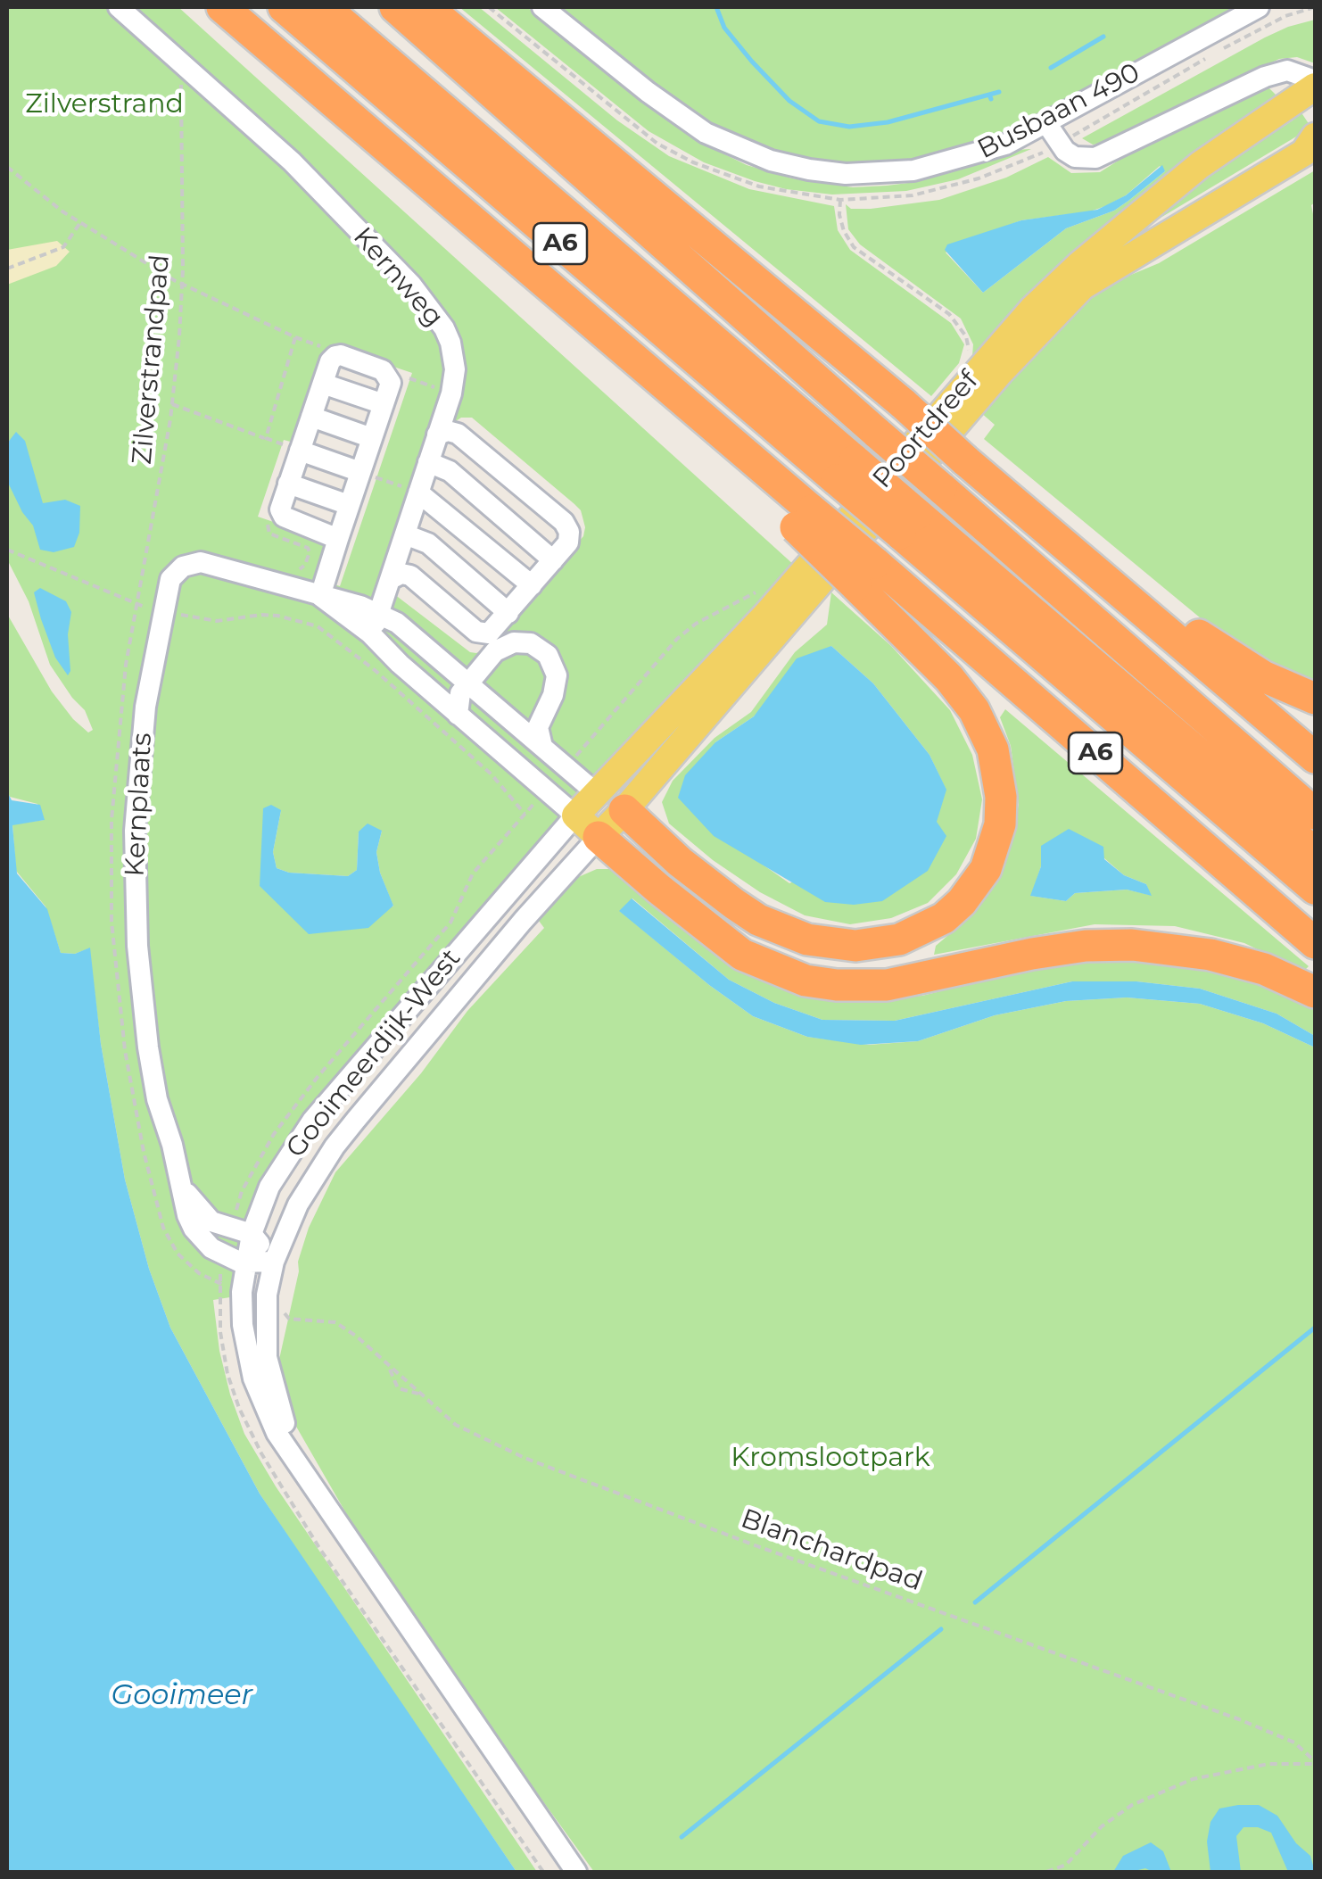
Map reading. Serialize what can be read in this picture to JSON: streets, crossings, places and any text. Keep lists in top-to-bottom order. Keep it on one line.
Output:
{"streets":{"highway":["A6"],"main road":["Poortdreef","Kernplaats"],"street":["Busbaan 490","Kernweg","Gooimeerdijk-West"],"path":["Zilverstrandpad","Blanchardpad"]},"crossings":[["A6","Poortdreef"],["A6","Kernplaats"],["Kernweg","Zilverstrandpad"],["Kernweg","Kernplaats"],["Poortdreef","Kernplaats"],["Poortdreef","Gooimeerdijk-West"],["Kernplaats","Gooimeerdijk-West"],["Gooimeerdijk-West","Blanchardpad"]],"water":["Gooimeer"],"parks":["Zilverstrand","Kromslootpark"]}
